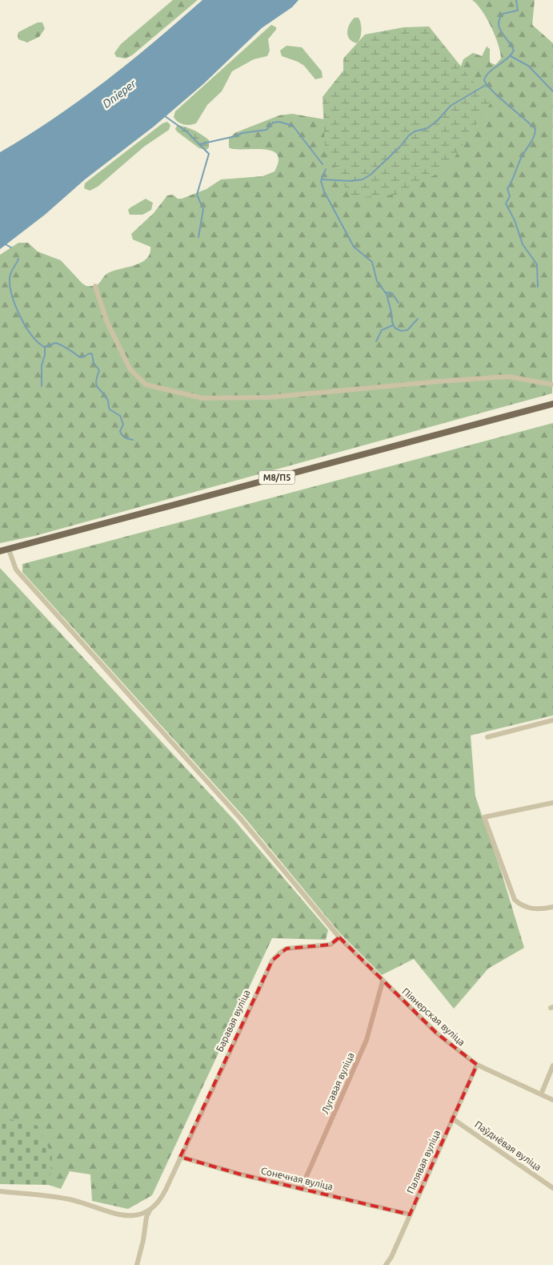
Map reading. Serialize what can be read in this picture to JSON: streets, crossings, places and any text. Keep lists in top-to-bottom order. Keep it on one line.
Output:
{"streets":{"main road":["М8/П5"],"street":["Піянерская вуліца","Баравая вуліца","Лугавая вуліца","Паўднёвая вуліца","Палявая вуліца","Сонечная вуліца"]},"crossings":[["М8/П5","Піянерская вуліца"],["Піянерская вуліца","Баравая вуліца"],["Піянерская вуліца","Лугавая вуліца"],["Піянерская вуліца","Палявая вуліца"],["Баравая вуліца","Сонечная вуліца"],["Лугавая вуліца","Сонечная вуліца"],["Паўднёвая вуліца","Палявая вуліца"],["Палявая вуліца","Сонечная вуліца"]],"water":["Dnieper"]}
